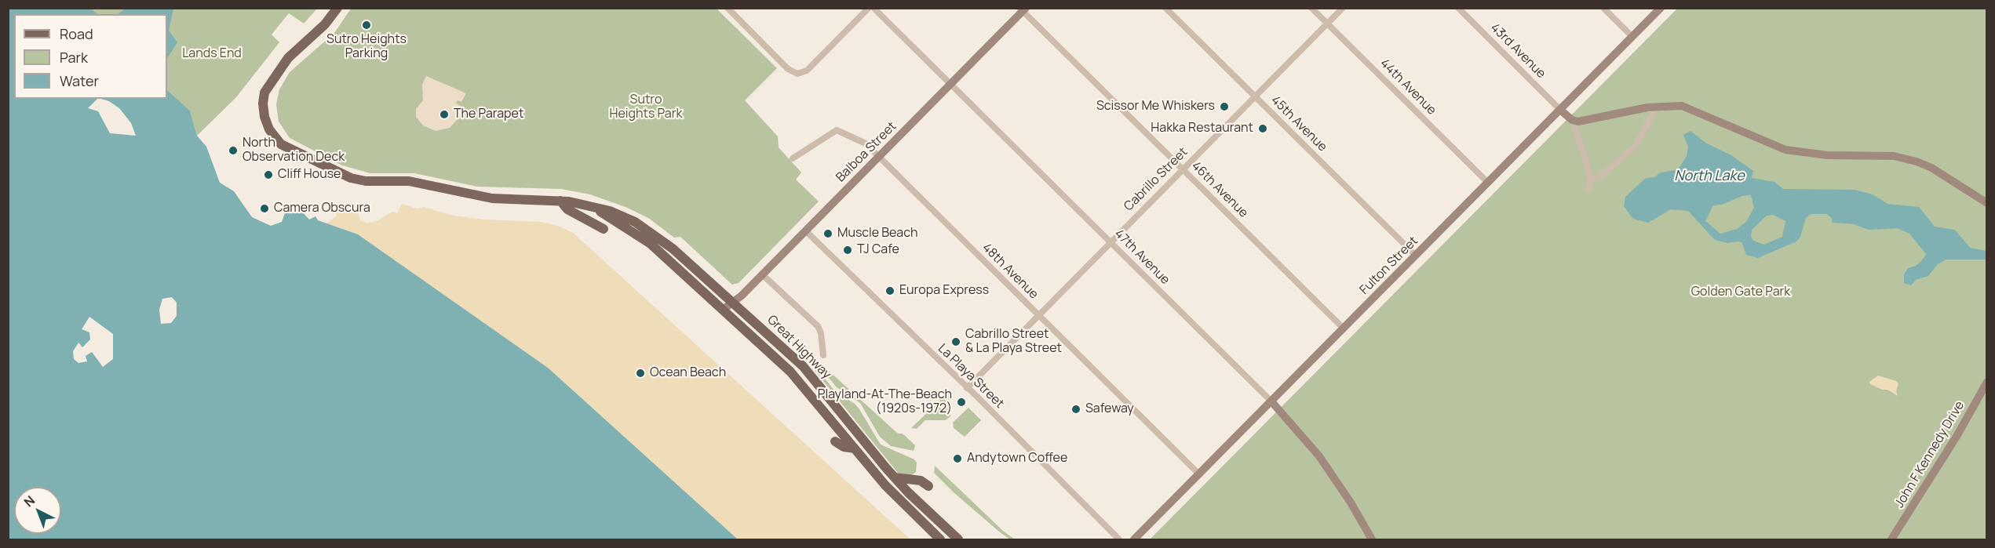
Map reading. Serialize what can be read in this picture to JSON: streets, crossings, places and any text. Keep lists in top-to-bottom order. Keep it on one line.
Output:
{"streets":{"main road":["Great Highway"],"street":["43rd Avenue","44th Avenue","45th Avenue","Balboa Street","Cabrillo Street","46th Avenue","47th Avenue","Fulton Street","48th Avenue","La Playa Street","John F Kennedy Drive"]},"crossings":[["43rd Avenue","Fulton Street"],["44th Avenue","Cabrillo Street"],["44th Avenue","Fulton Street"],["45th Avenue","Cabrillo Street"],["45th Avenue","Fulton Street"],["Balboa Street","46th Avenue"],["Balboa Street","47th Avenue"],["Balboa Street","48th Avenue"],["Balboa Street","Great Highway"],["Balboa Street","La Playa Street"],["Cabrillo Street","46th Avenue"],["Cabrillo Street","47th Avenue"],["Cabrillo Street","48th Avenue"],["Cabrillo Street","La Playa Street"],["46th Avenue","Fulton Street"],["47th Avenue","Fulton Street"],["Fulton Street","48th Avenue"]],"water":["North Lake"],"parks":["Lands End","Sutro Heights Park","Golden Gate Park"],"places":["Sutro Heights Parking","Scissor Me Whiskers","The Parapet","Hakka Restaurant","North Observation Deck","Cliff House","Camera Obscura","Muscle Beach","TJ Cafe","Europa Express","Cabrillo Street & La Playa Street","Ocean Beach","Playland-At-The-Beach (1920s-1972)","Safeway","Andytown Coffee"],"legend":["Road","Park","Water"],"north":"top left"}
